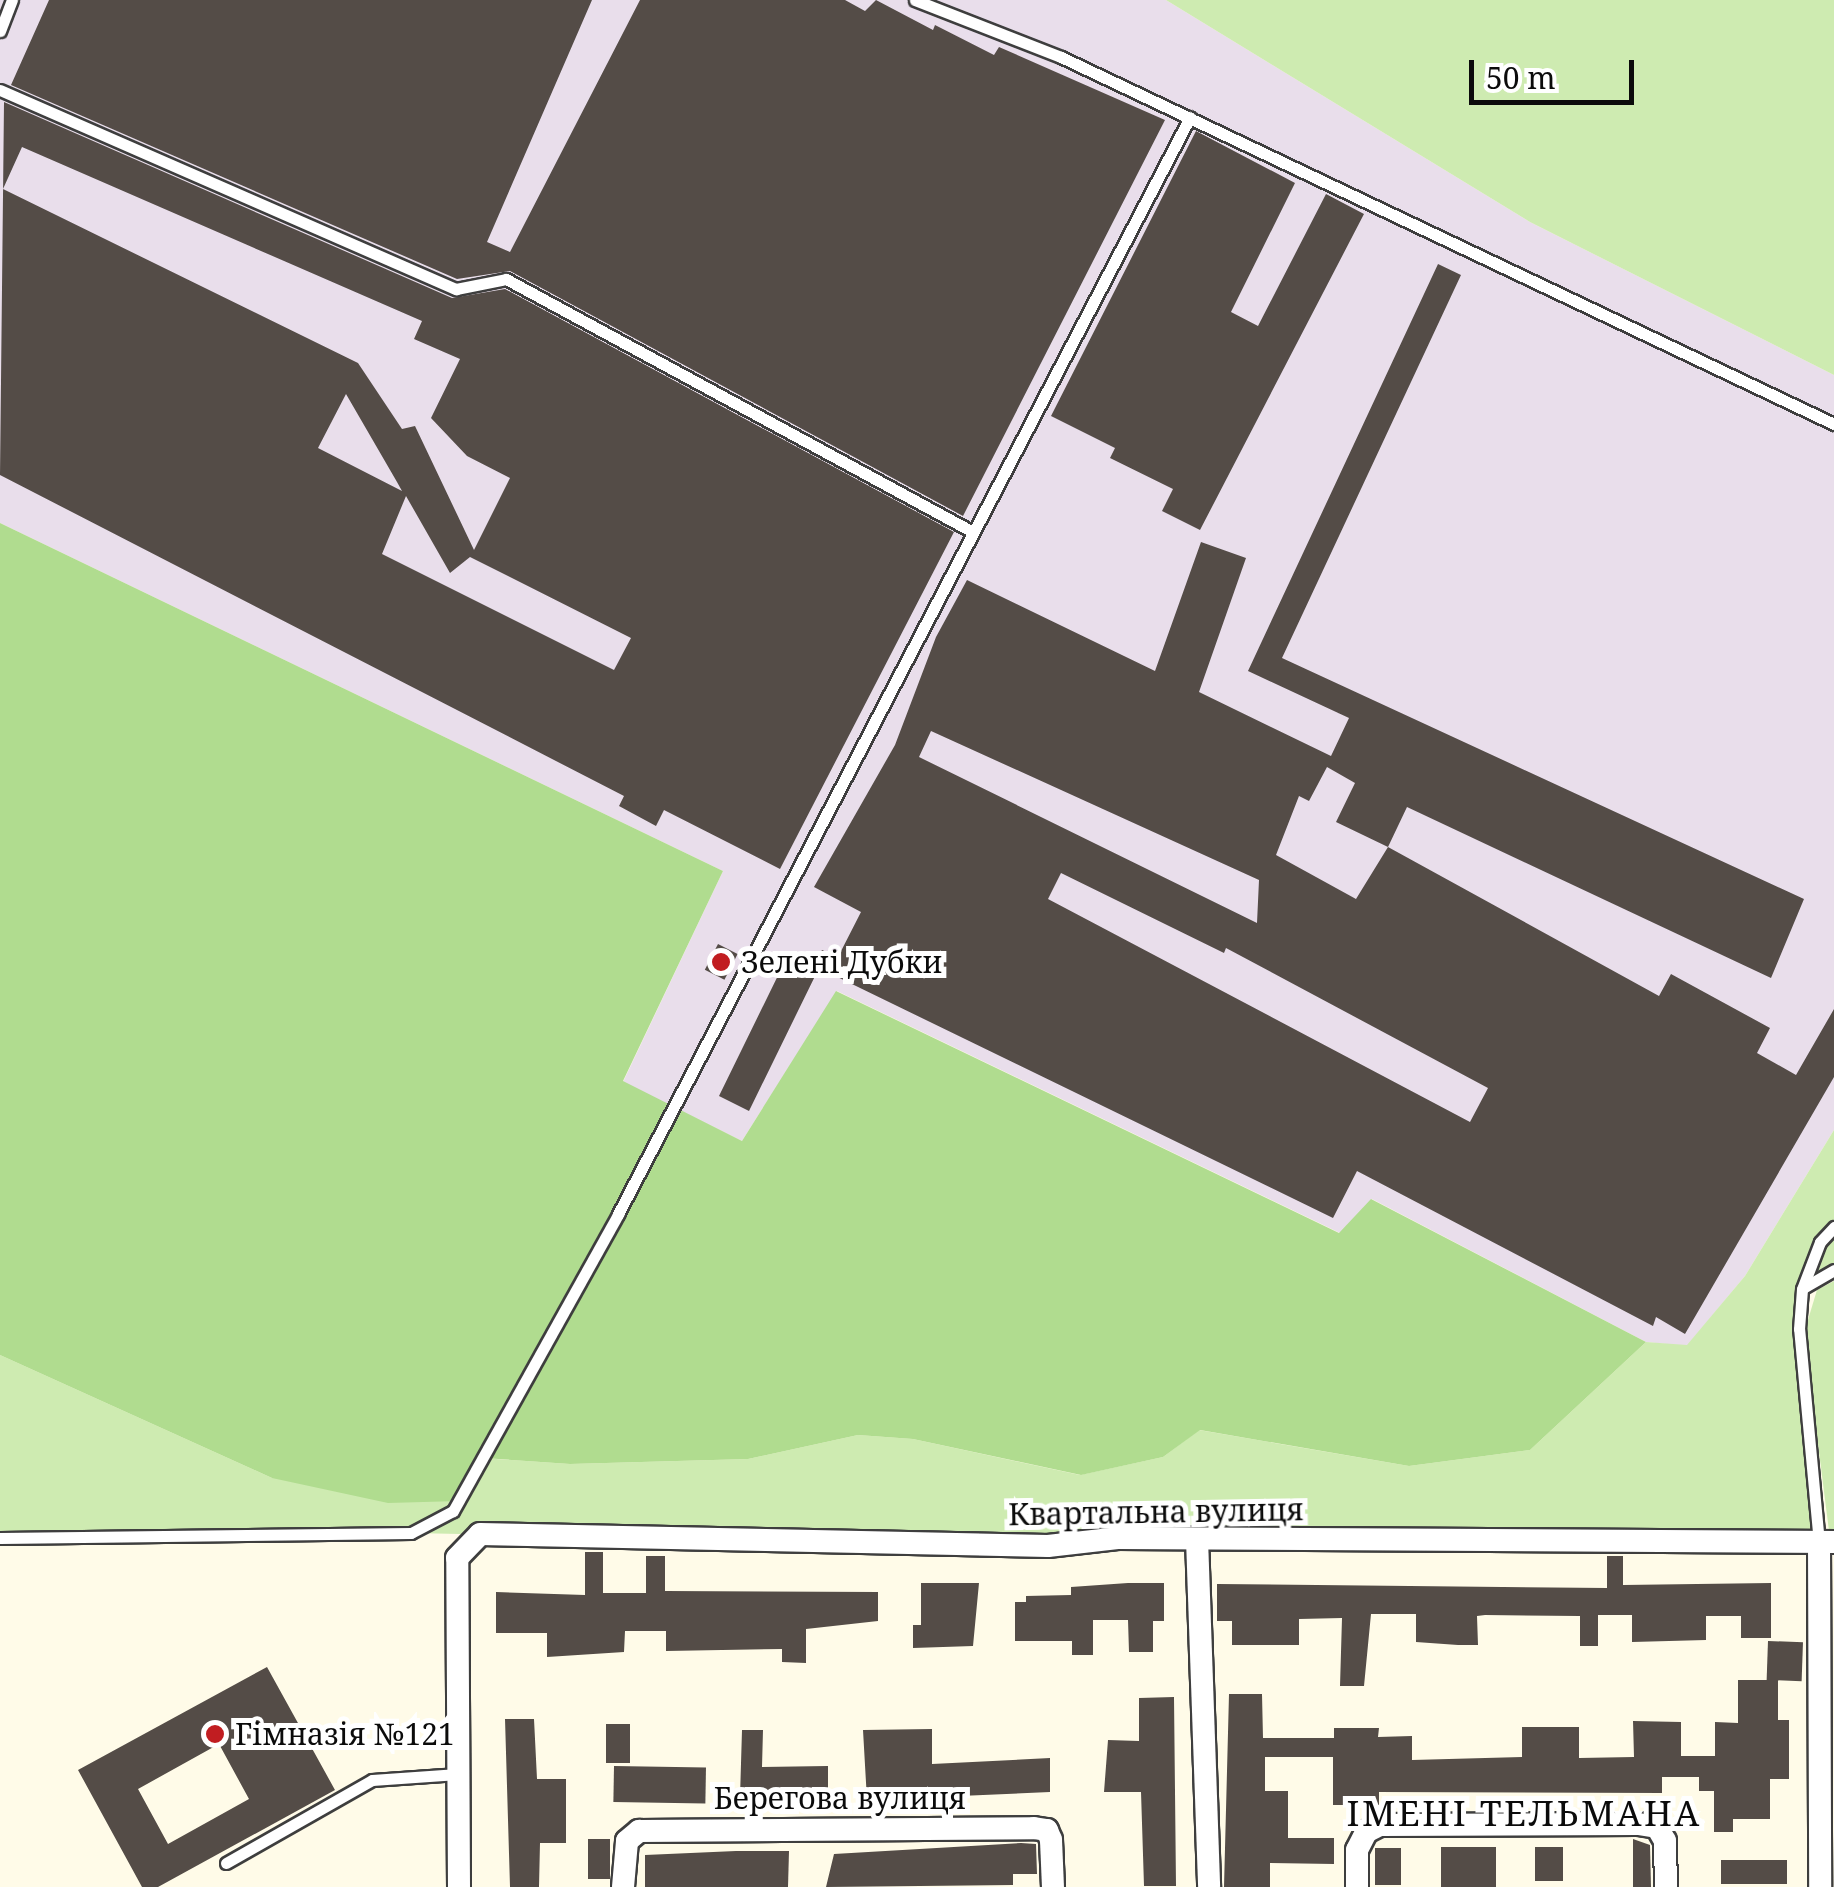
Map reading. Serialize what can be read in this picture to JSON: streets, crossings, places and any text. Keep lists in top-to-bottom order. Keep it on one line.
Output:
{"streets":{"street":["Квартальна вулиця","Берегова вулиця"]},"districts":["ІМЕНІ ТЕЛЬМАНА"],"places":["Зелені Дубки","Гімназія №121"],"scale_bar":"50 m"}
